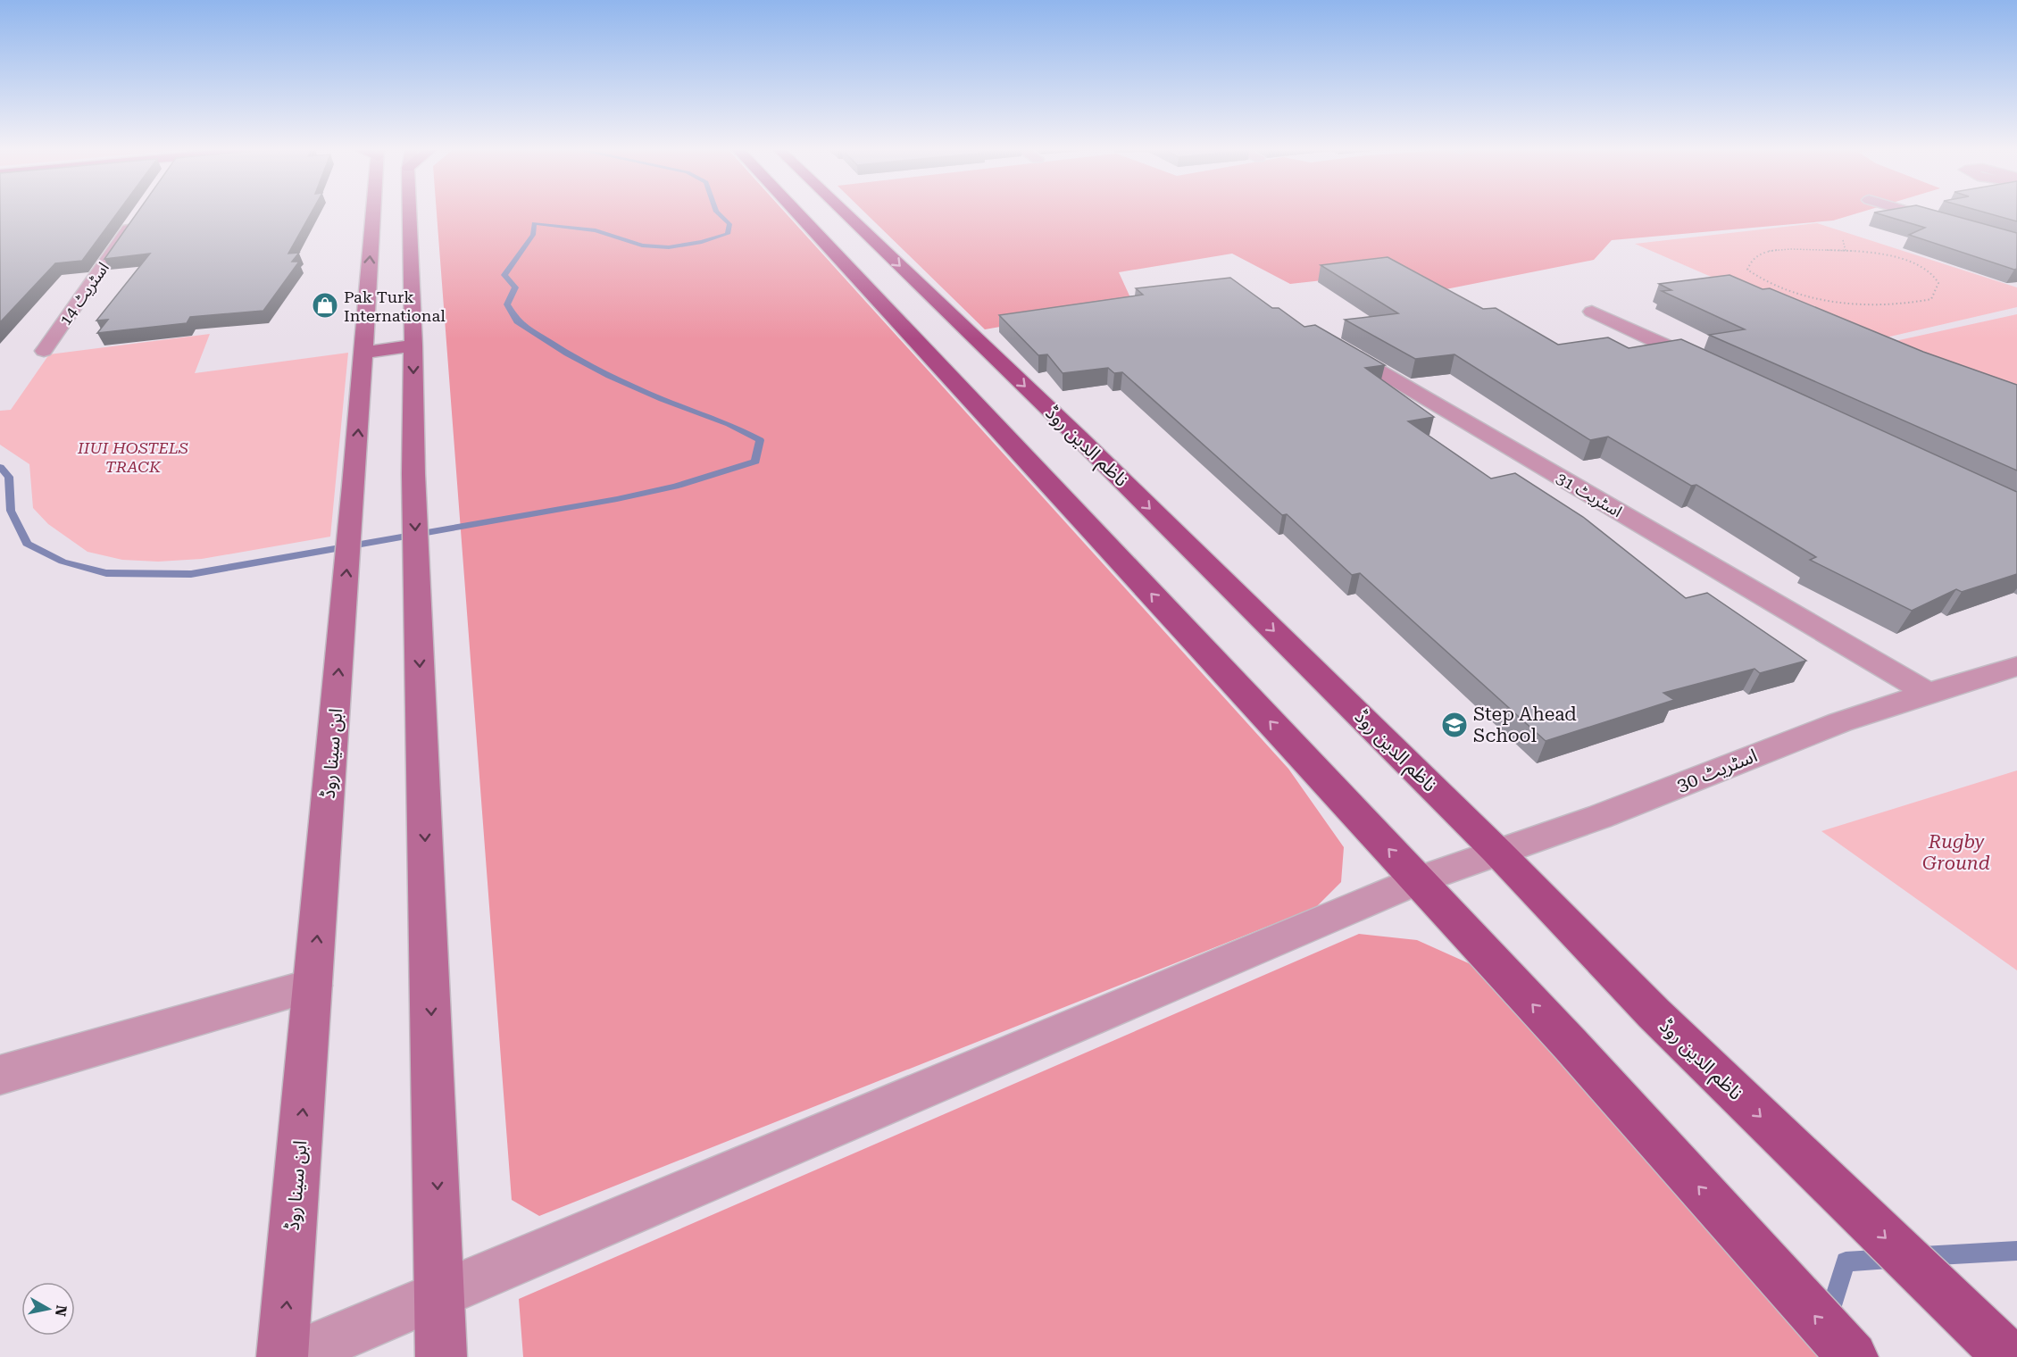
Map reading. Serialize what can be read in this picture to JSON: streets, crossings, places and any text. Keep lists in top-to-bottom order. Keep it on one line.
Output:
{"streets":{"main road":["ناظم الدین روڈ","ابن سینا روڈ"],"street":["اسٹریٹ 14","اسٹریٹ 31","اسٹریٹ 30"]},"crossings":[["ناظم الدین روڈ","اسٹریٹ 30"],["اسٹریٹ 31","اسٹریٹ 30"]],"parks":["IIUI HOSTELS TRACK","Rugby Ground"],"places":{"shop":["Pak Turk International"],"school or university":["Step Ahead School"]},"north":"right"}
